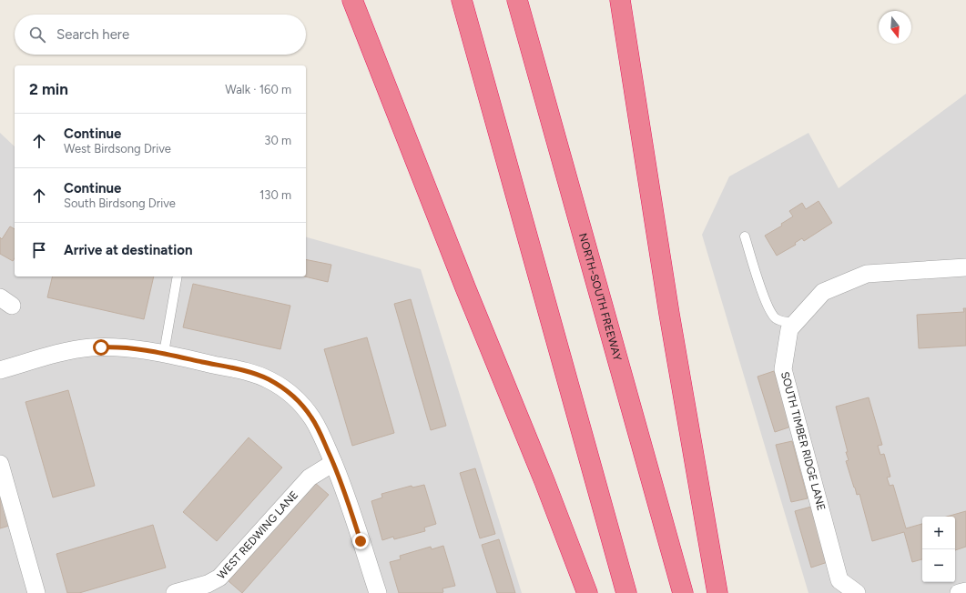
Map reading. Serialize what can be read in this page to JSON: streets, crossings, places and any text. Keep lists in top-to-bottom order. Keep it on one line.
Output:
{"streets":{"highway":["NORTH-SOUTH FREEWAY"],"street":["SOUTH TIMBER RIDGE LANE","WEST REDWING LANE"]},"north":"bottom","page":{"search":"Search here","heading":["2 min","Walk · 160 m"],"list":[["Continue","West Birdsong Drive","30 m"],["Continue","South Birdsong Drive","130 m"],"Arrive at destination"],"map_buttons":["+","−"]}}
